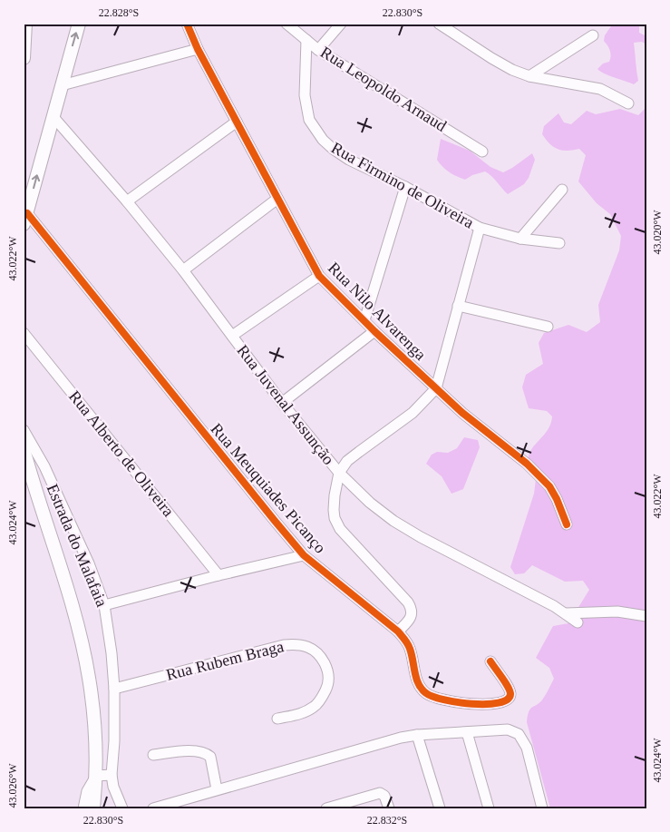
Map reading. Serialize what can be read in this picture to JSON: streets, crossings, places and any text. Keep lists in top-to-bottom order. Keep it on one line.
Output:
{"streets":{"street":["Rua Leopoldo Arnaud","Rua Firmino de Oliveira","Rua Nilo Alvarenga","Rua Juvenal Assunção","Rua Alberto de Oliveira","Rua Meuquiades Picanço","Estrada do Malafaia","Rua Rubem Braga"]},"crossings":[["Rua Leopoldo Arnaud","Rua Firmino de Oliveira"],["Estrada do Malafaia","Rua Rubem Braga"]],"coordinates":["22.828°S","22.830°S","43.020°W","43.022°W","43.024°W","43.026°W","22.832°S"]}
